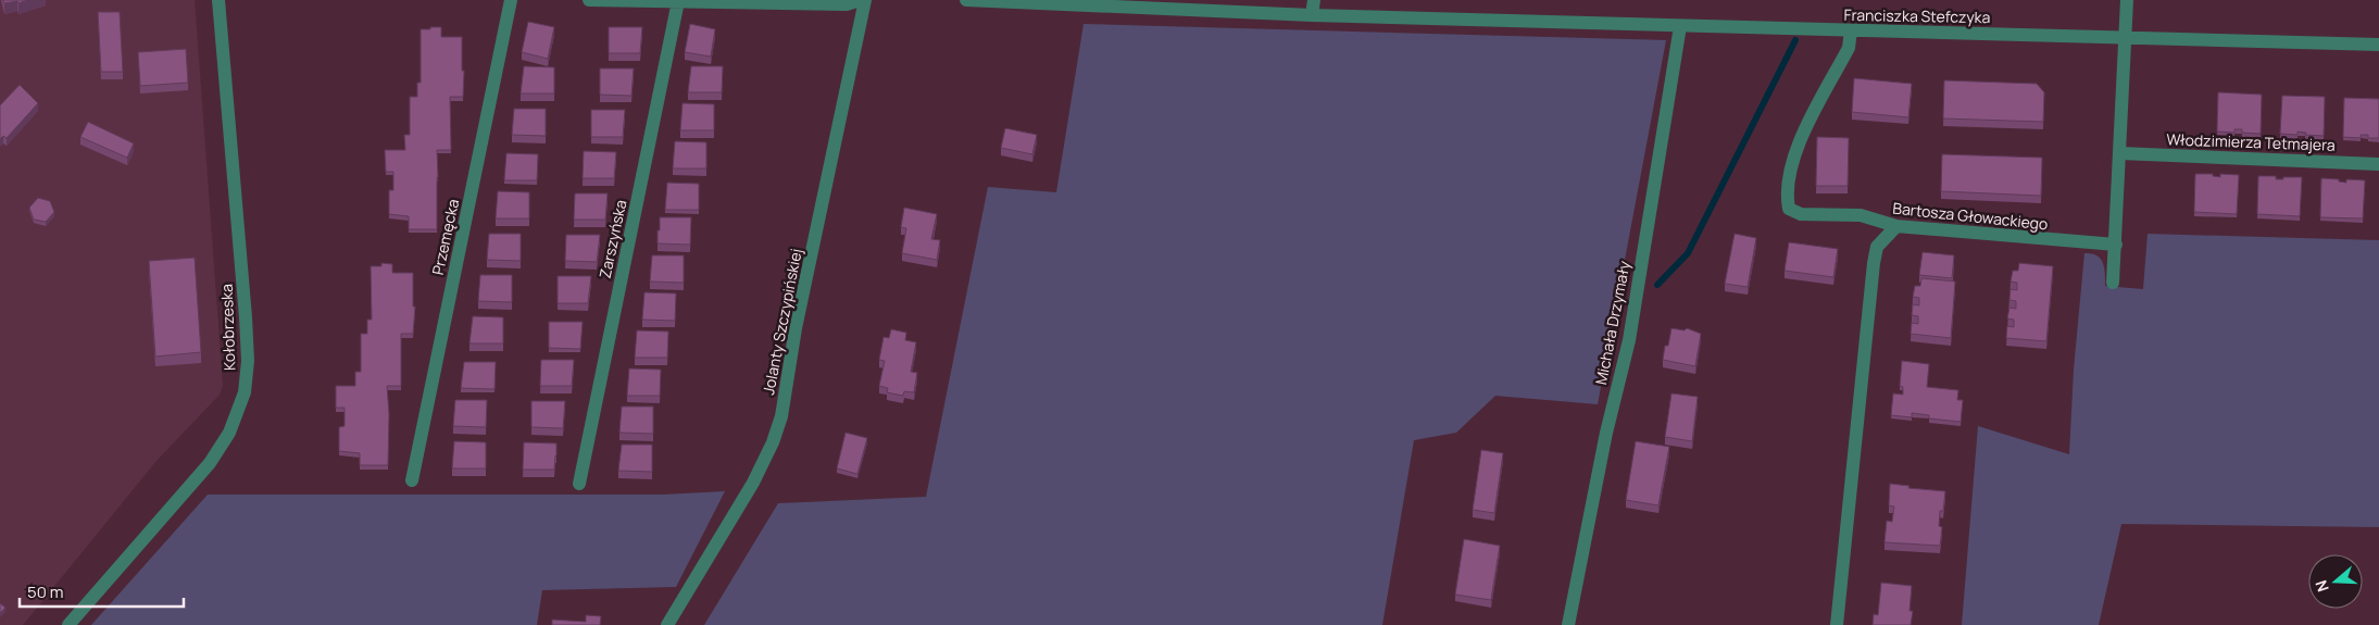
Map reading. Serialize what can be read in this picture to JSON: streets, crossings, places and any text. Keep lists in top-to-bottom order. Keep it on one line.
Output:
{"streets":{"street":["Franciszka Stefczyka","Włodzimierza Tetmajera","Bartosza Głowackiego","Przemęcka","Zarszyńska","Jolanty Szczypińskiej","Michała Drzymały","Kołobrzeska"]},"crossings":[["Franciszka Stefczyka","Bartosza Głowackiego"],["Franciszka Stefczyka","Michała Drzymały"]],"scale_bar":"50 m","north":"left"}
